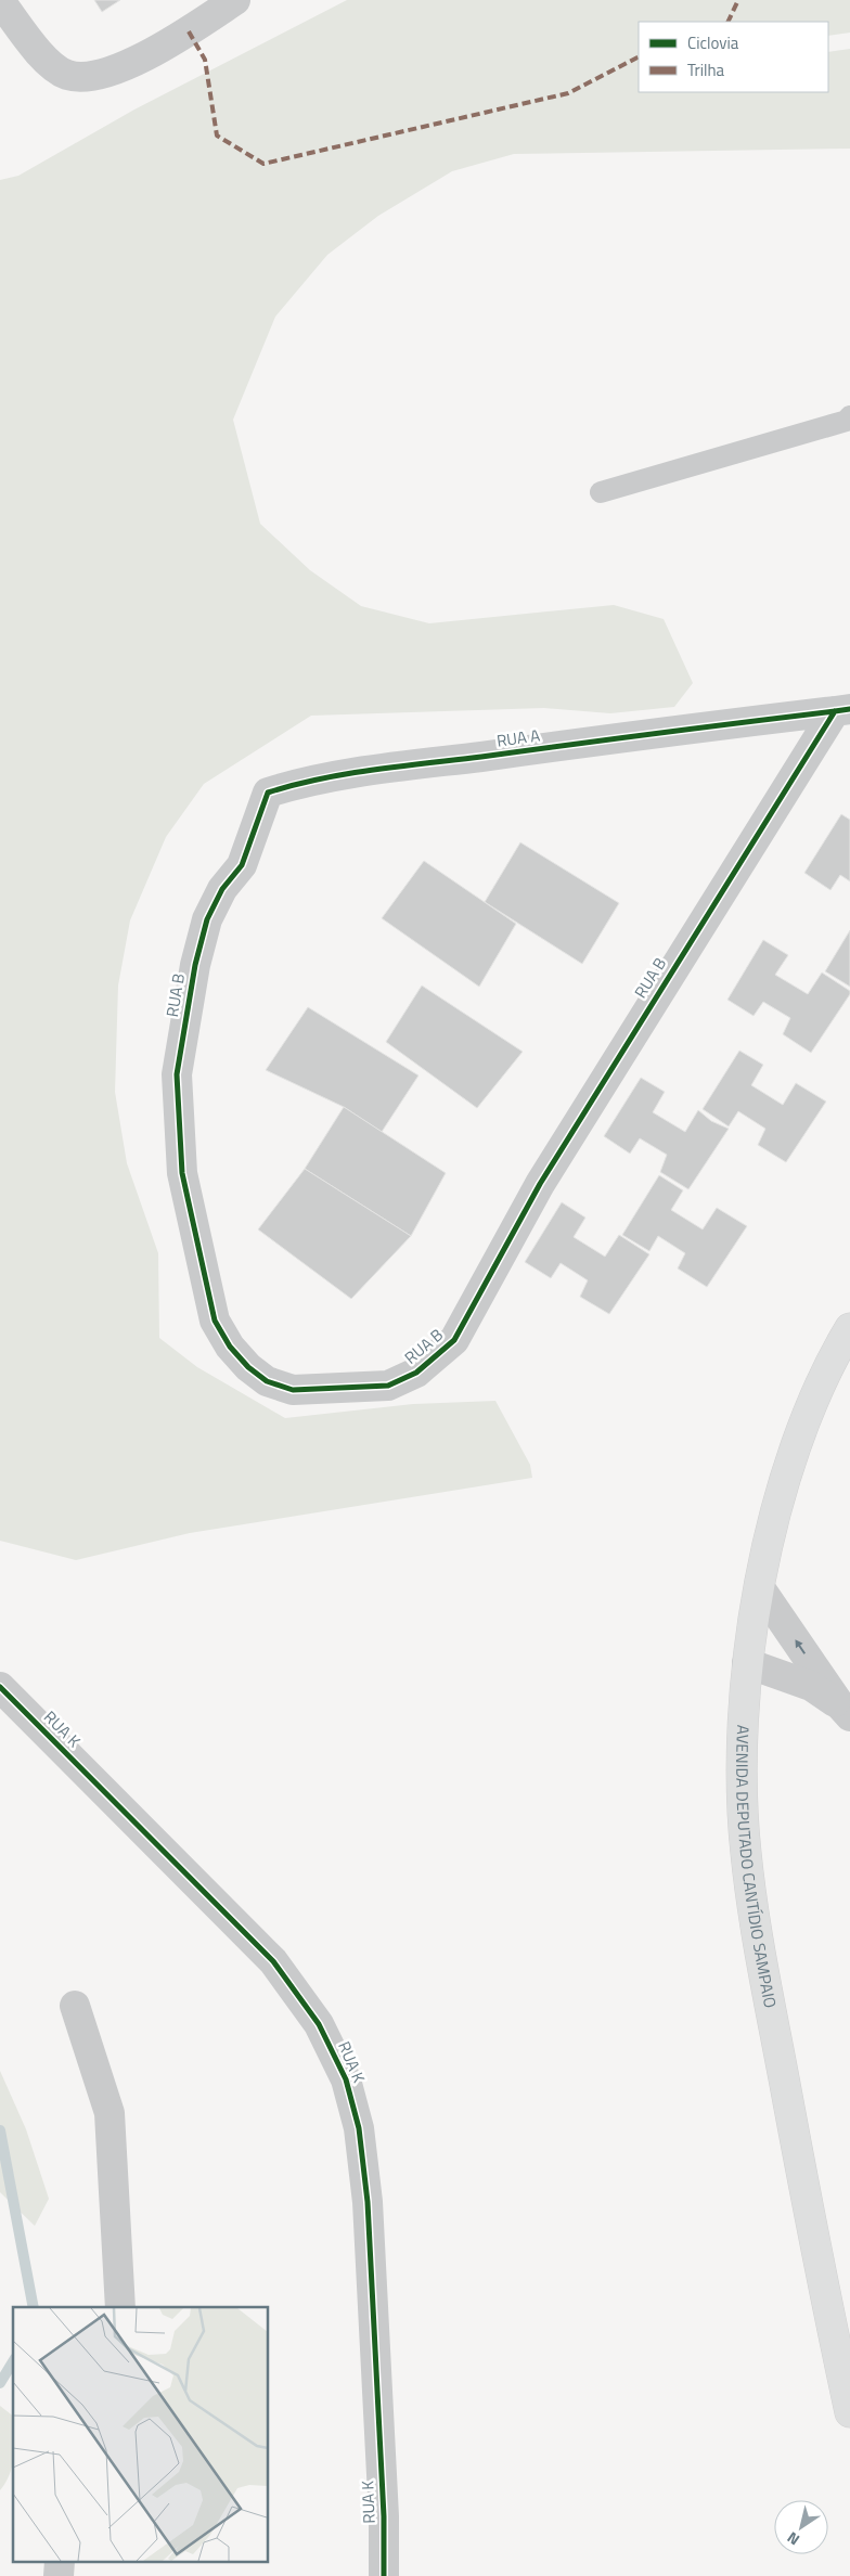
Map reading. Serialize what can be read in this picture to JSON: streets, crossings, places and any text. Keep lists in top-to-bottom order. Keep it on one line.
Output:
{"streets":{"main road":["AVENIDA DEPUTADO CANTÍDIO SAMPAIO"],"street":["RUA A","RUA B","RUA K"]},"crossings":[["RUA A","RUA B"]],"legend":["Ciclovia","Trilha"],"north":"bottom left"}
